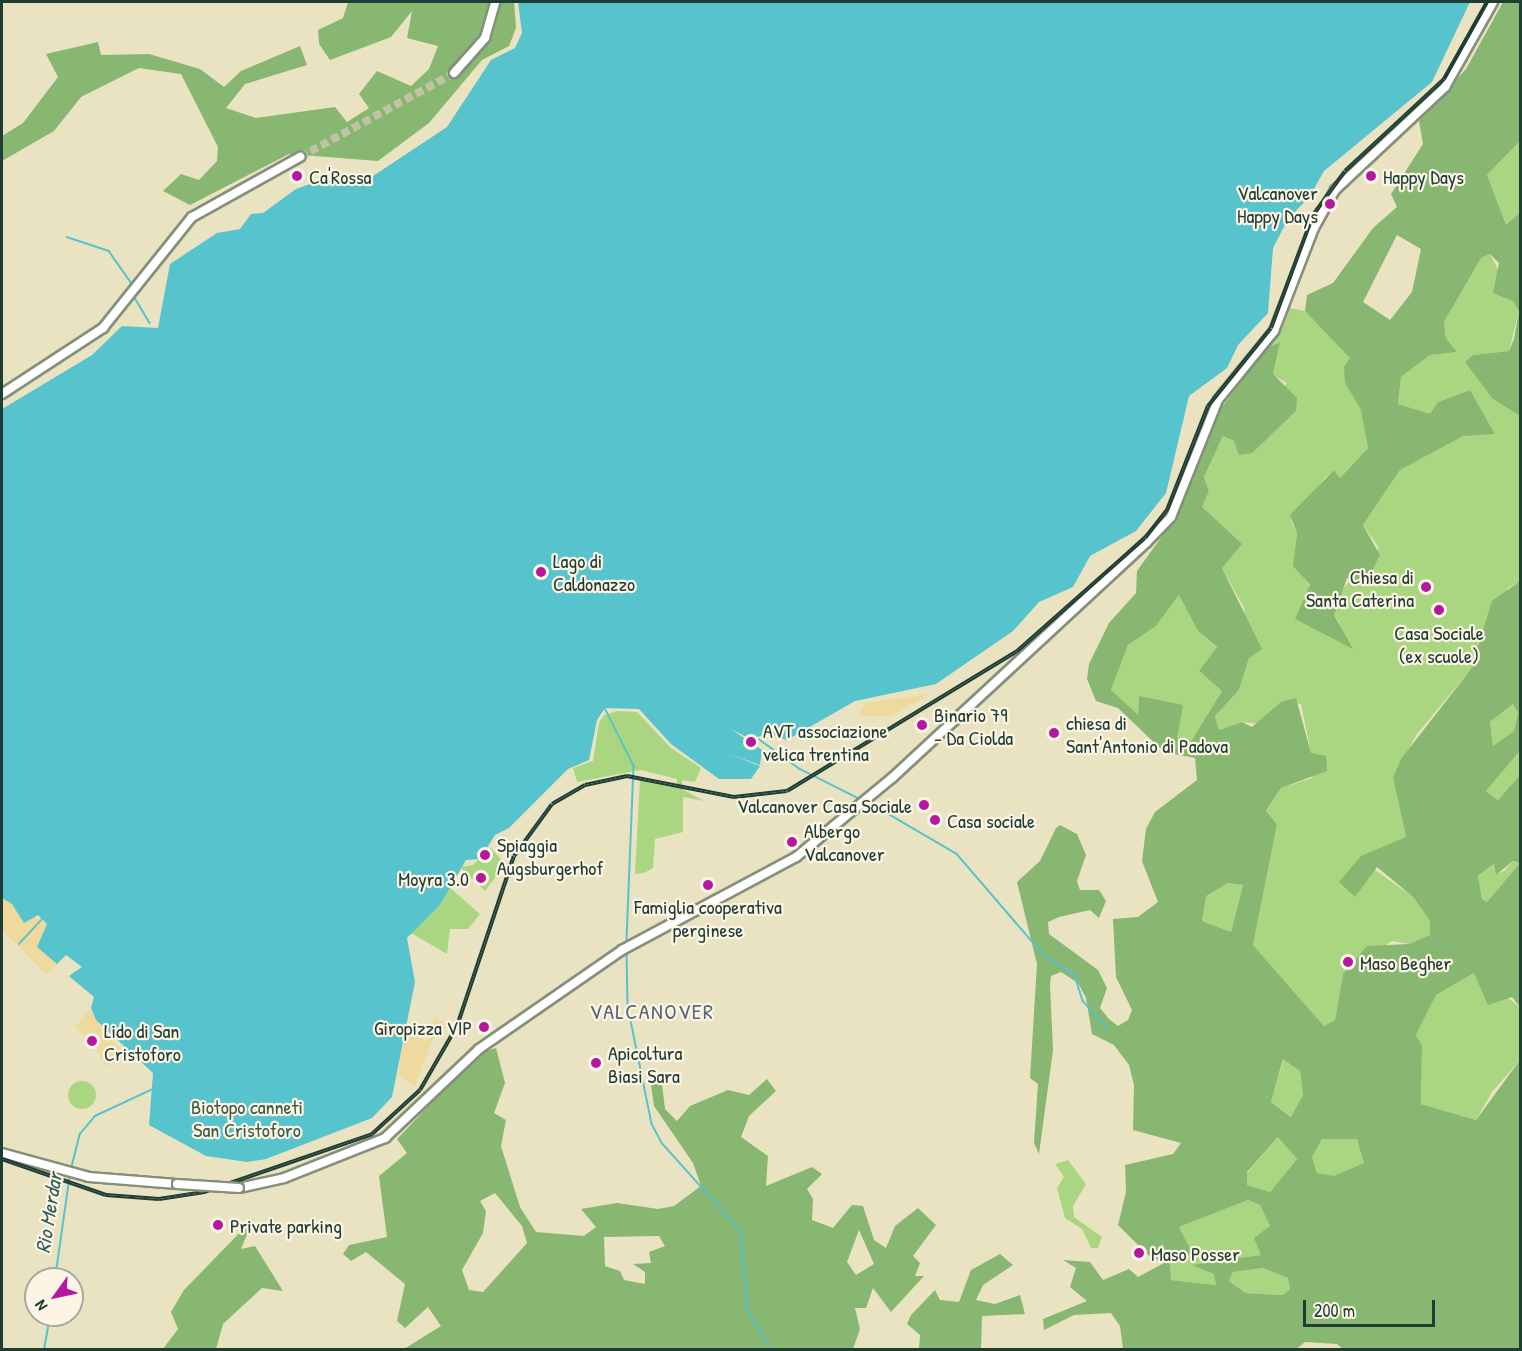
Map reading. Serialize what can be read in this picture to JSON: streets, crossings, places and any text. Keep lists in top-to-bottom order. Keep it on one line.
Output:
{"districts":["VALCANOVER"],"water":["Rio Merdar"],"parks":["Biotopo canneti San Cristoforo"],"places":["Ca'Rossa","Happy Days","Valcanover Happy Days","Lago di Caldonazzo","Chiesa di Santa Caterina","Casa Sociale (ex scuole)","Binario 79 - Da Ciolda","chiesa di Sant'Antonio di Padova","AVT associazione velica trentina","Valcanover Casa Sociale","Casa sociale","Albergo Valcanover","Spiaggia Augsburgerhof","Moyra 3.0","Famiglia cooperativa perginese","Maso Begher","Giropizza VIP","Lido di San Cristoforo","Apicoltura Biasi Sara","Private parking","Maso Posser"],"scale_bar":"200 m","north":"bottom left"}
